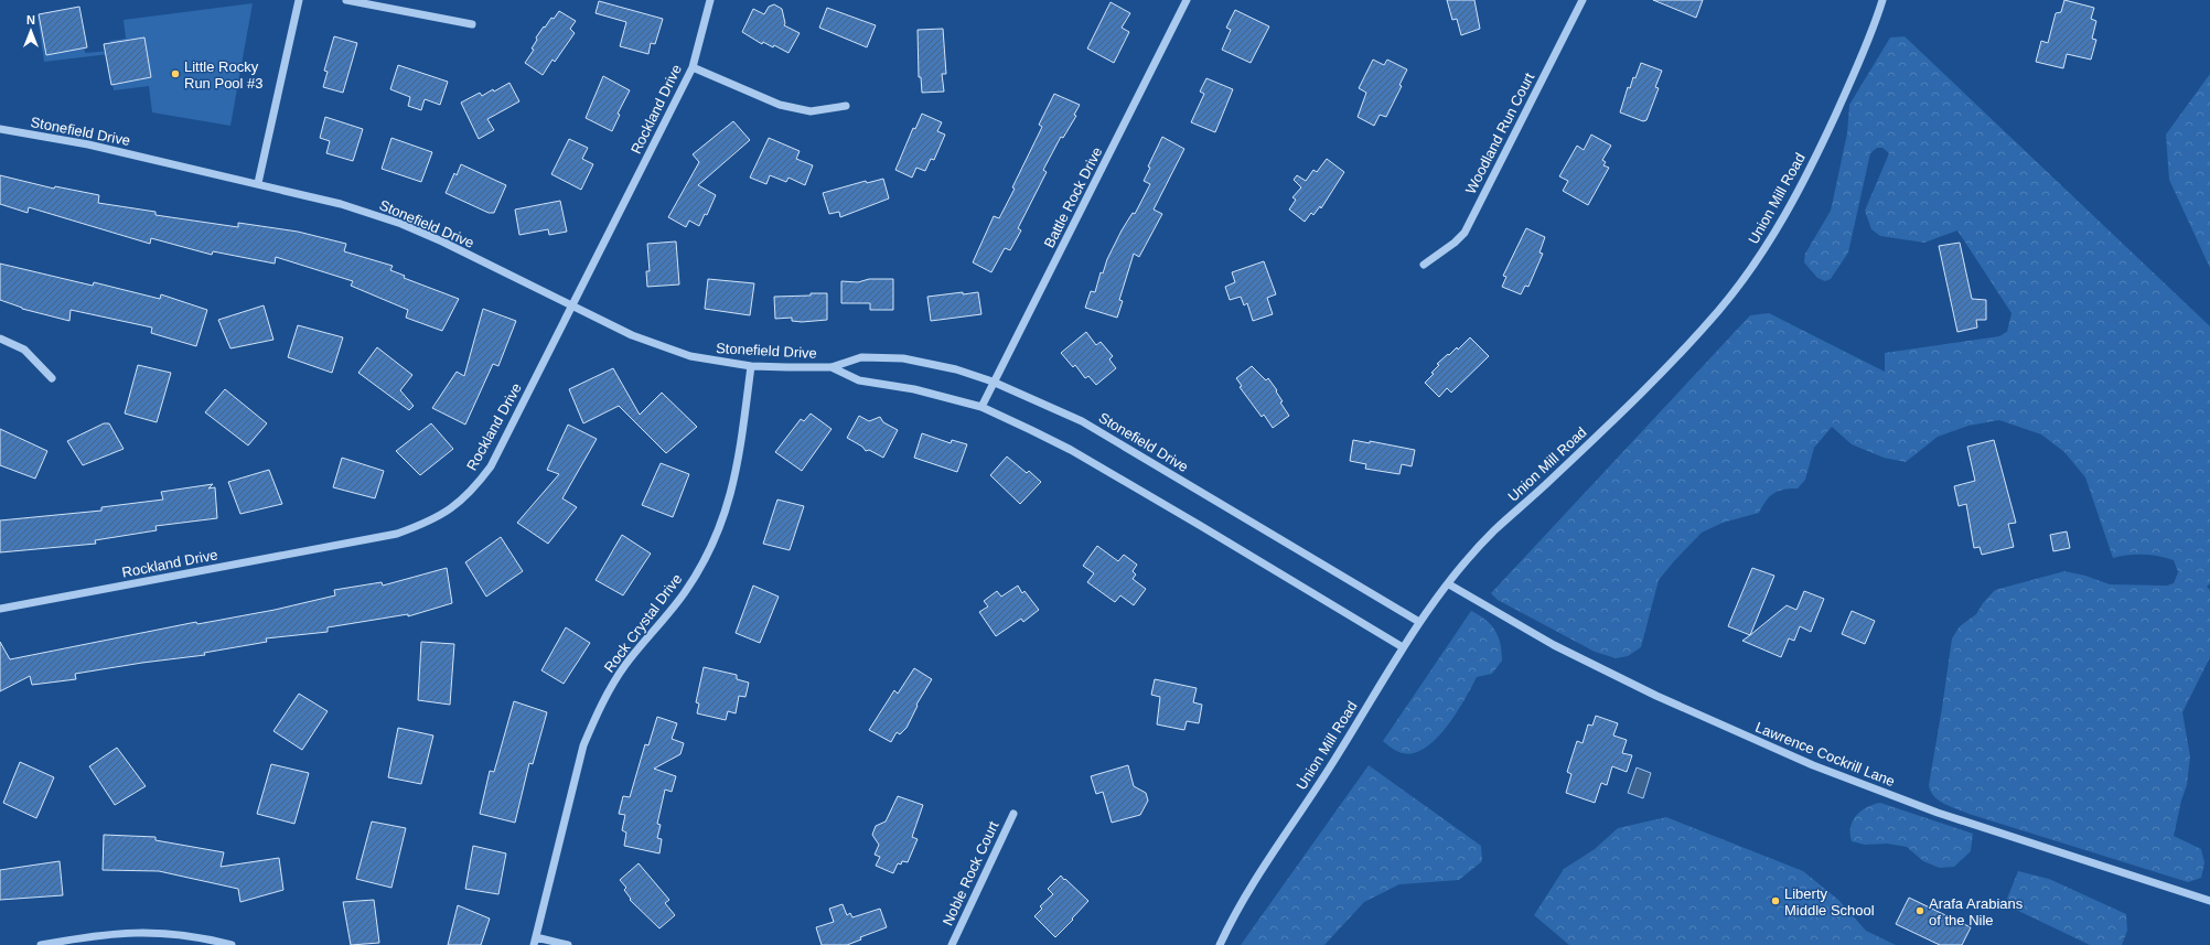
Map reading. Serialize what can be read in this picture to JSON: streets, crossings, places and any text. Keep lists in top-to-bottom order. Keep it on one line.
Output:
{"streets":{"street":["Rockland Drive","Stonefield Drive","Woodland Run Court","Battle Rock Drive","Union Mill Road","Rock Crystal Drive","Lawrence Cockrill Lane","Noble Rock Court"]},"crossings":[["Rockland Drive","Stonefield Drive"],["Stonefield Drive","Battle Rock Drive"],["Stonefield Drive","Union Mill Road"],["Stonefield Drive","Rock Crystal Drive"],["Union Mill Road","Lawrence Cockrill Lane"]],"places":["Little Rocky Run Pool #3","Liberty Middle School","Arafa Arabians of the Nile"],"north":"top"}
